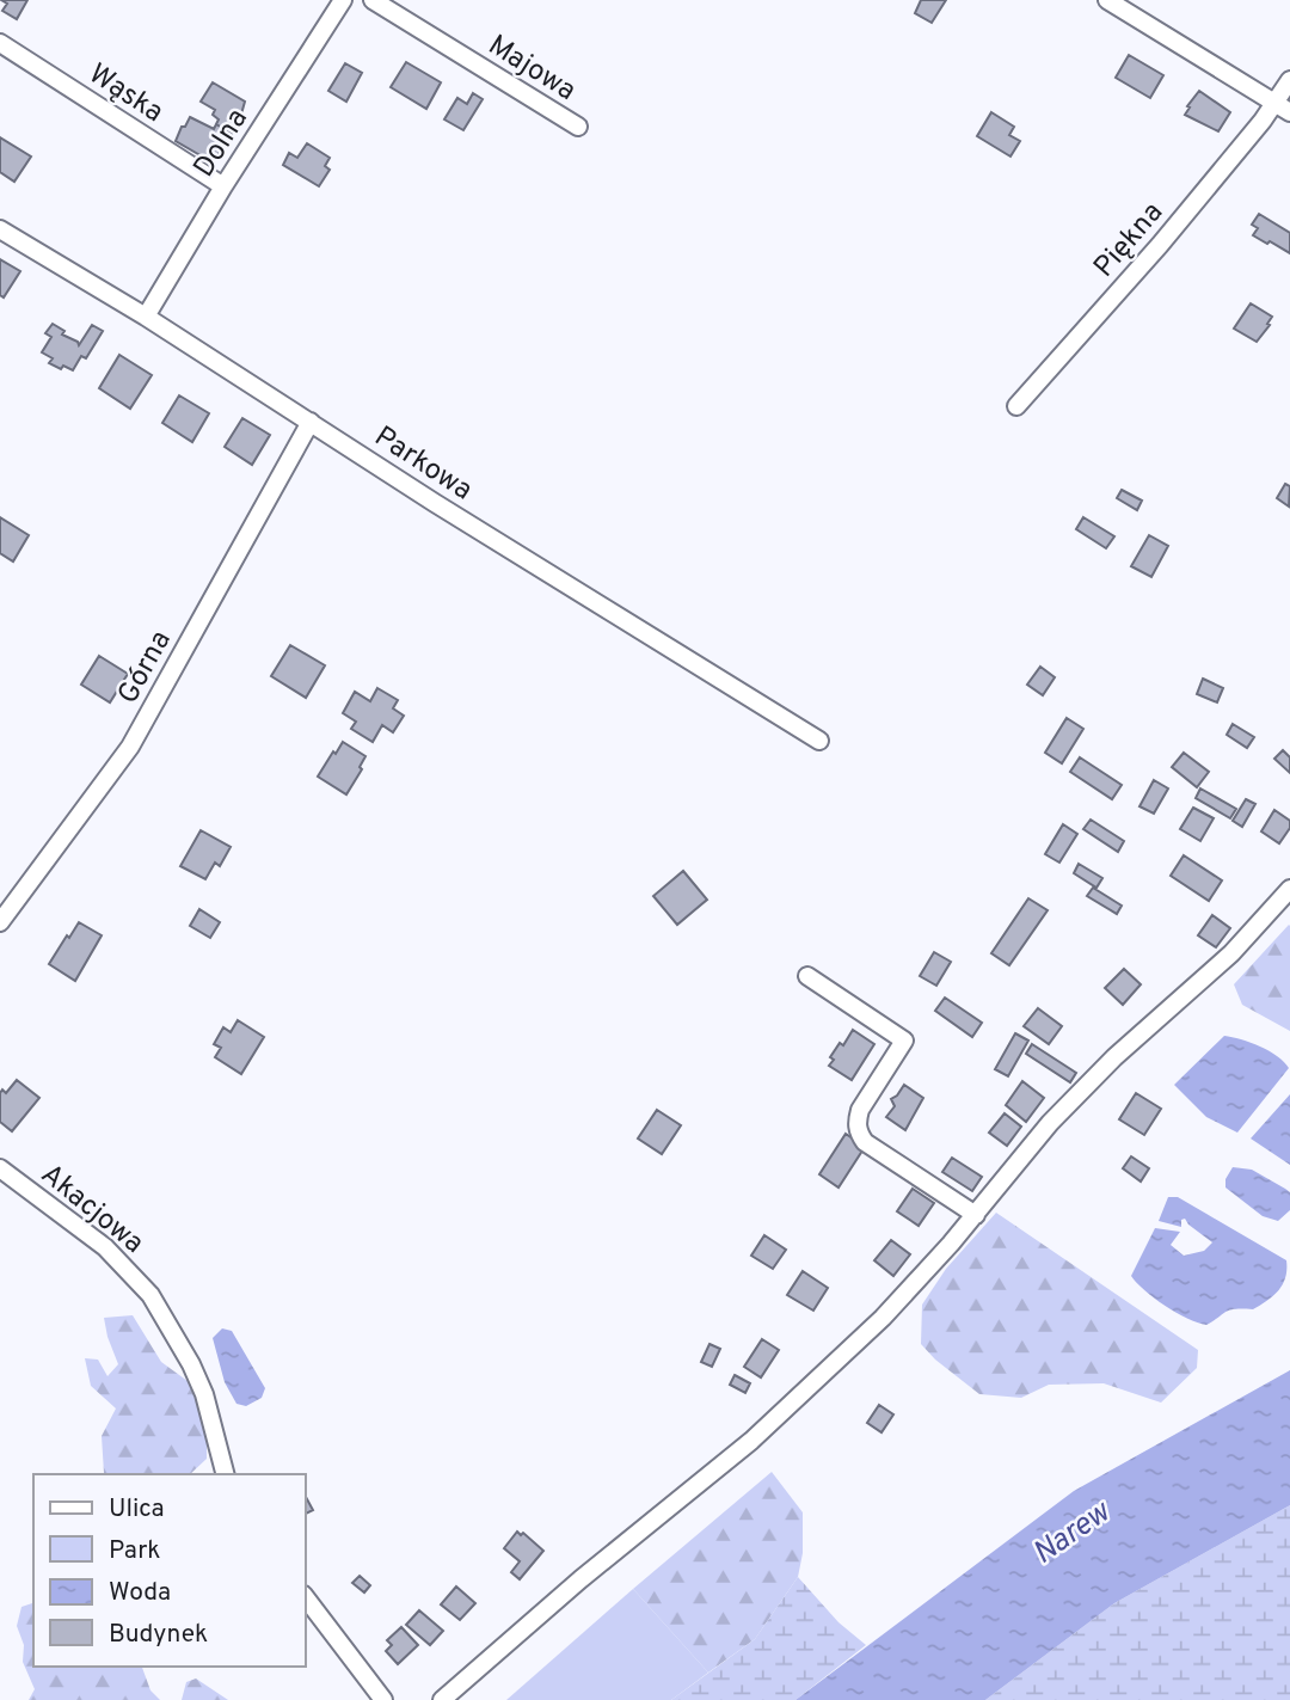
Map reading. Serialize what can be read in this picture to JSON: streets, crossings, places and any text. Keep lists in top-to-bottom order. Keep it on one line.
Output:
{"streets":{"street":["Majowa","Wąska","Dolna","Piękna","Parkowa","Górna","Akacjowa"]},"crossings":[["Wąska","Dolna"],["Dolna","Parkowa"],["Parkowa","Górna"]],"water":["Narew"],"legend":["Ulica","Park","Woda","Budynek"]}
